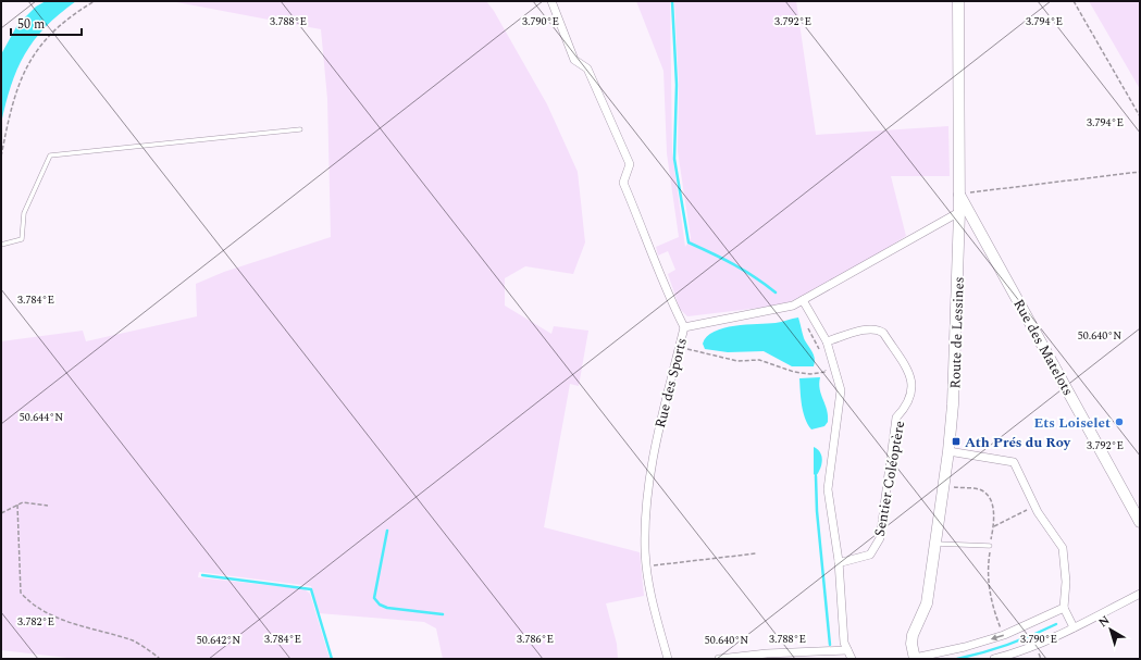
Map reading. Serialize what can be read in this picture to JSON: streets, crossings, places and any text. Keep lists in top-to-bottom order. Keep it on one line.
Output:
{"streets":{"main road":["Route de Lessines","Rue des Matelots"],"street":["Rue des Sports","Sentier Coléoptère"]},"crossings":[["Route de Lessines","Rue des Matelots"],["Route de Lessines","Rue des Sports"]],"places":{"other":["Ets Loiselet"],"transit":["Ath Prés du Roy"]},"scale_bar":"50 m","north":"top left","coordinates":["3.788°E","3.790°E","3.792°E","3.794°E","3.784°E","50.640°N","50.644°N","3.782°E","3.786°E","50.642°N"]}
